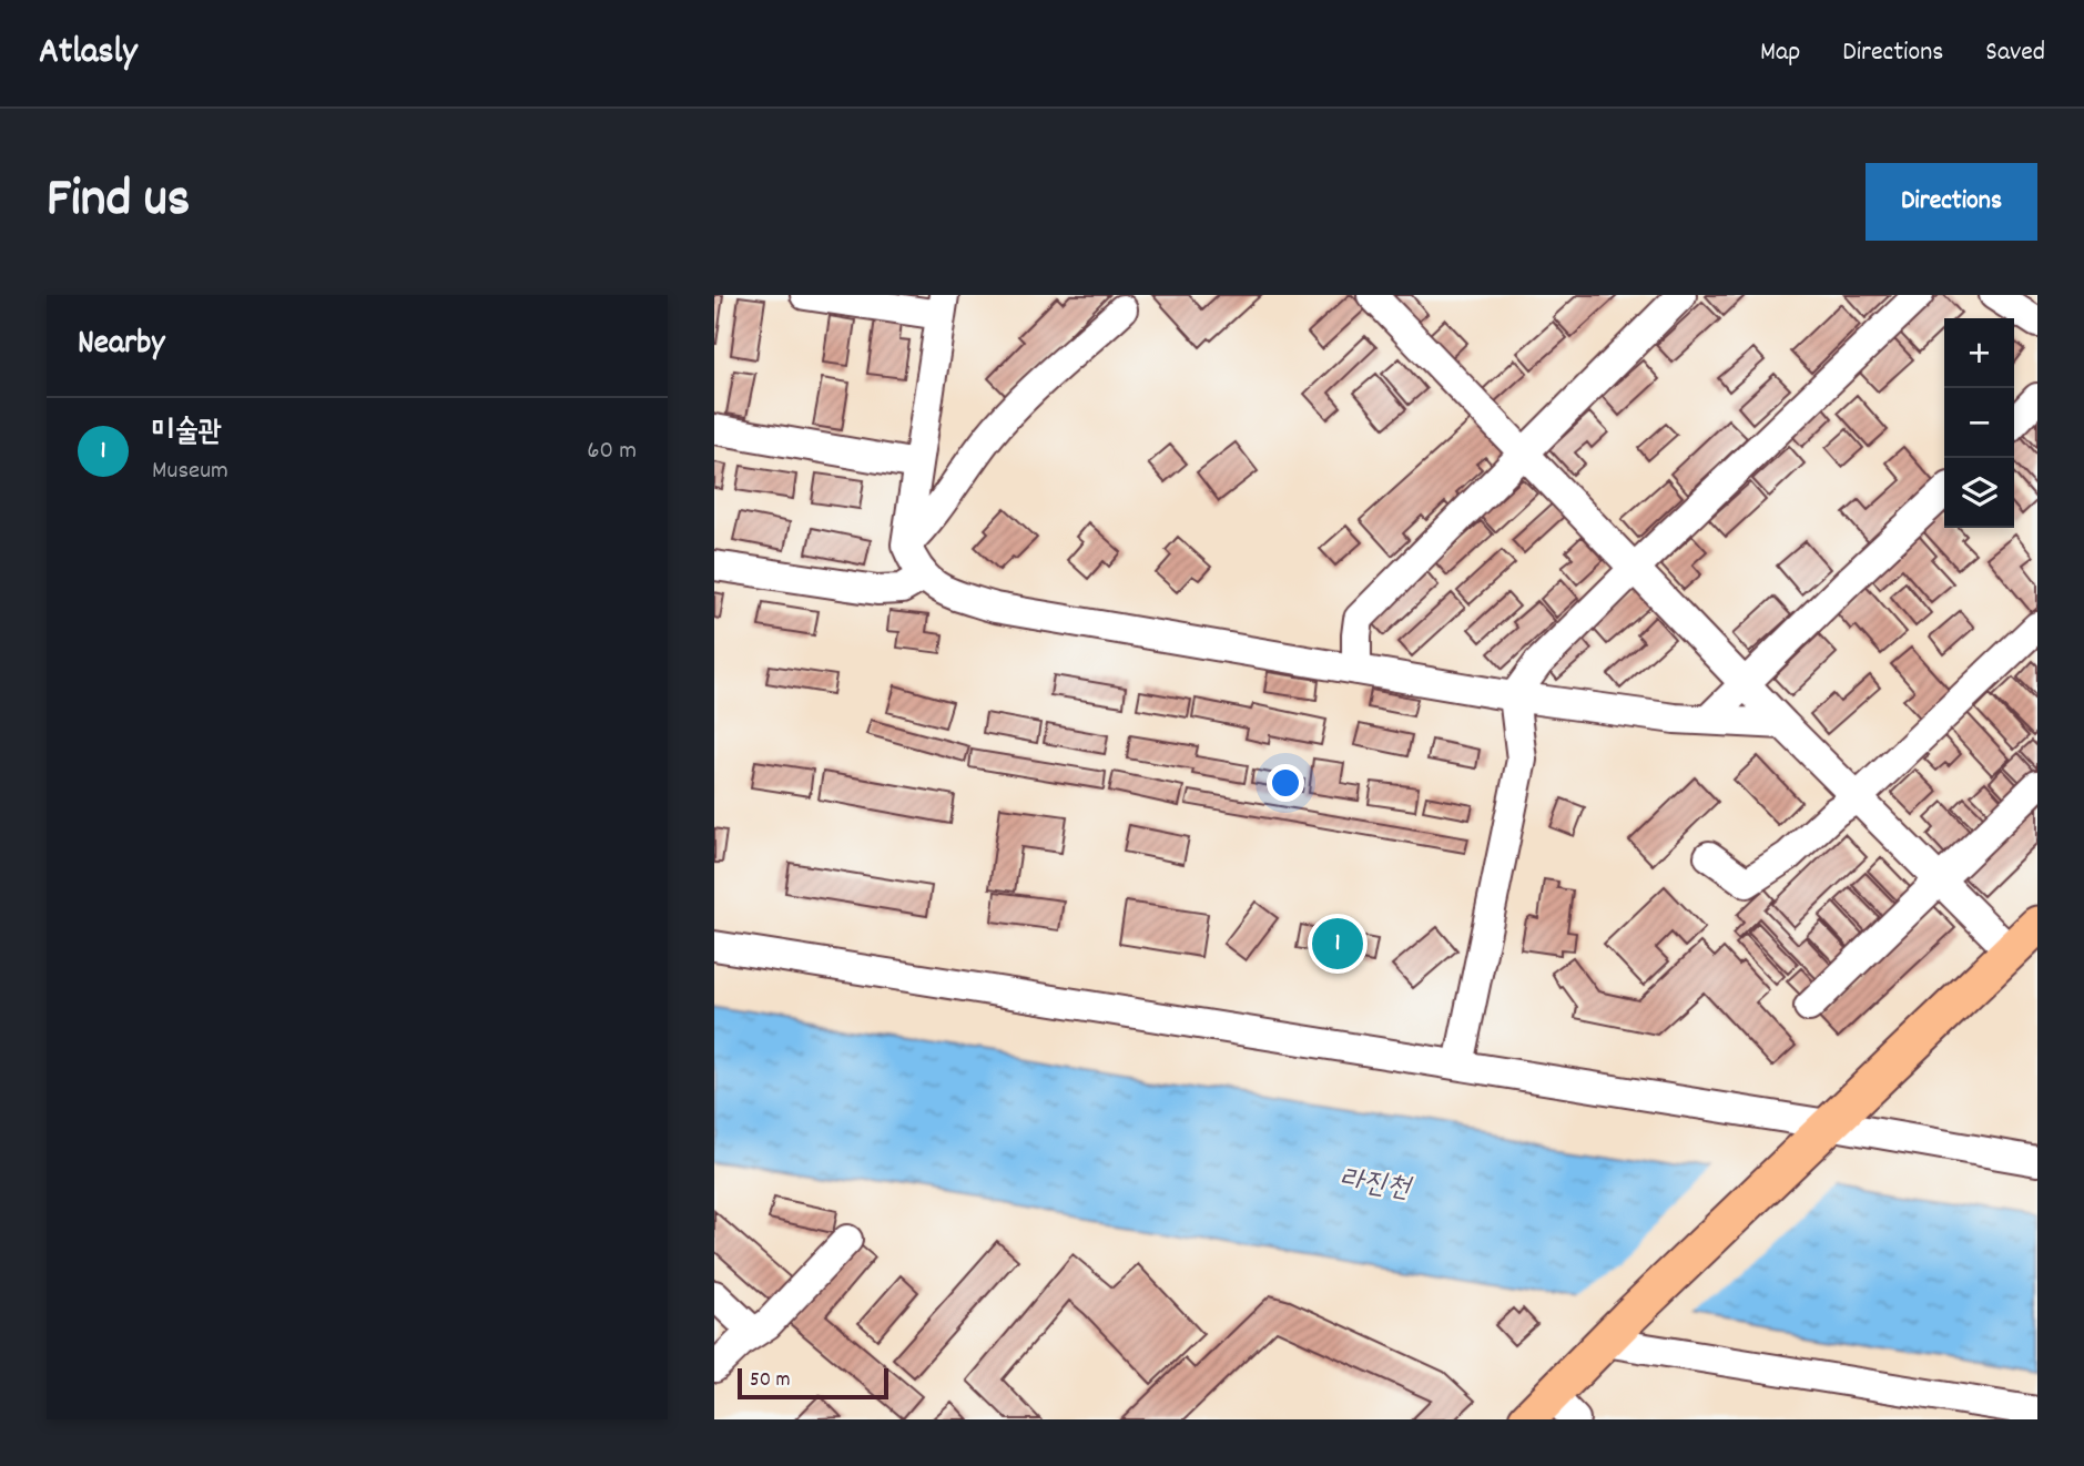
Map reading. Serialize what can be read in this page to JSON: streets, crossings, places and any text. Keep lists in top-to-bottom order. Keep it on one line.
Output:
{"water":["라진천"],"scale_bar":"50 m","page":{"header":"Atlasly","nav":["Map","Directions","Saved"],"title":"Find us","buttons":"Directions","heading":"Nearby","map_buttons":["+","−"],"list":[{"mark":"1","name":"미술관","note":"Museum","value":"60 m"}],"pins":"1","scale":"50 m"}}
